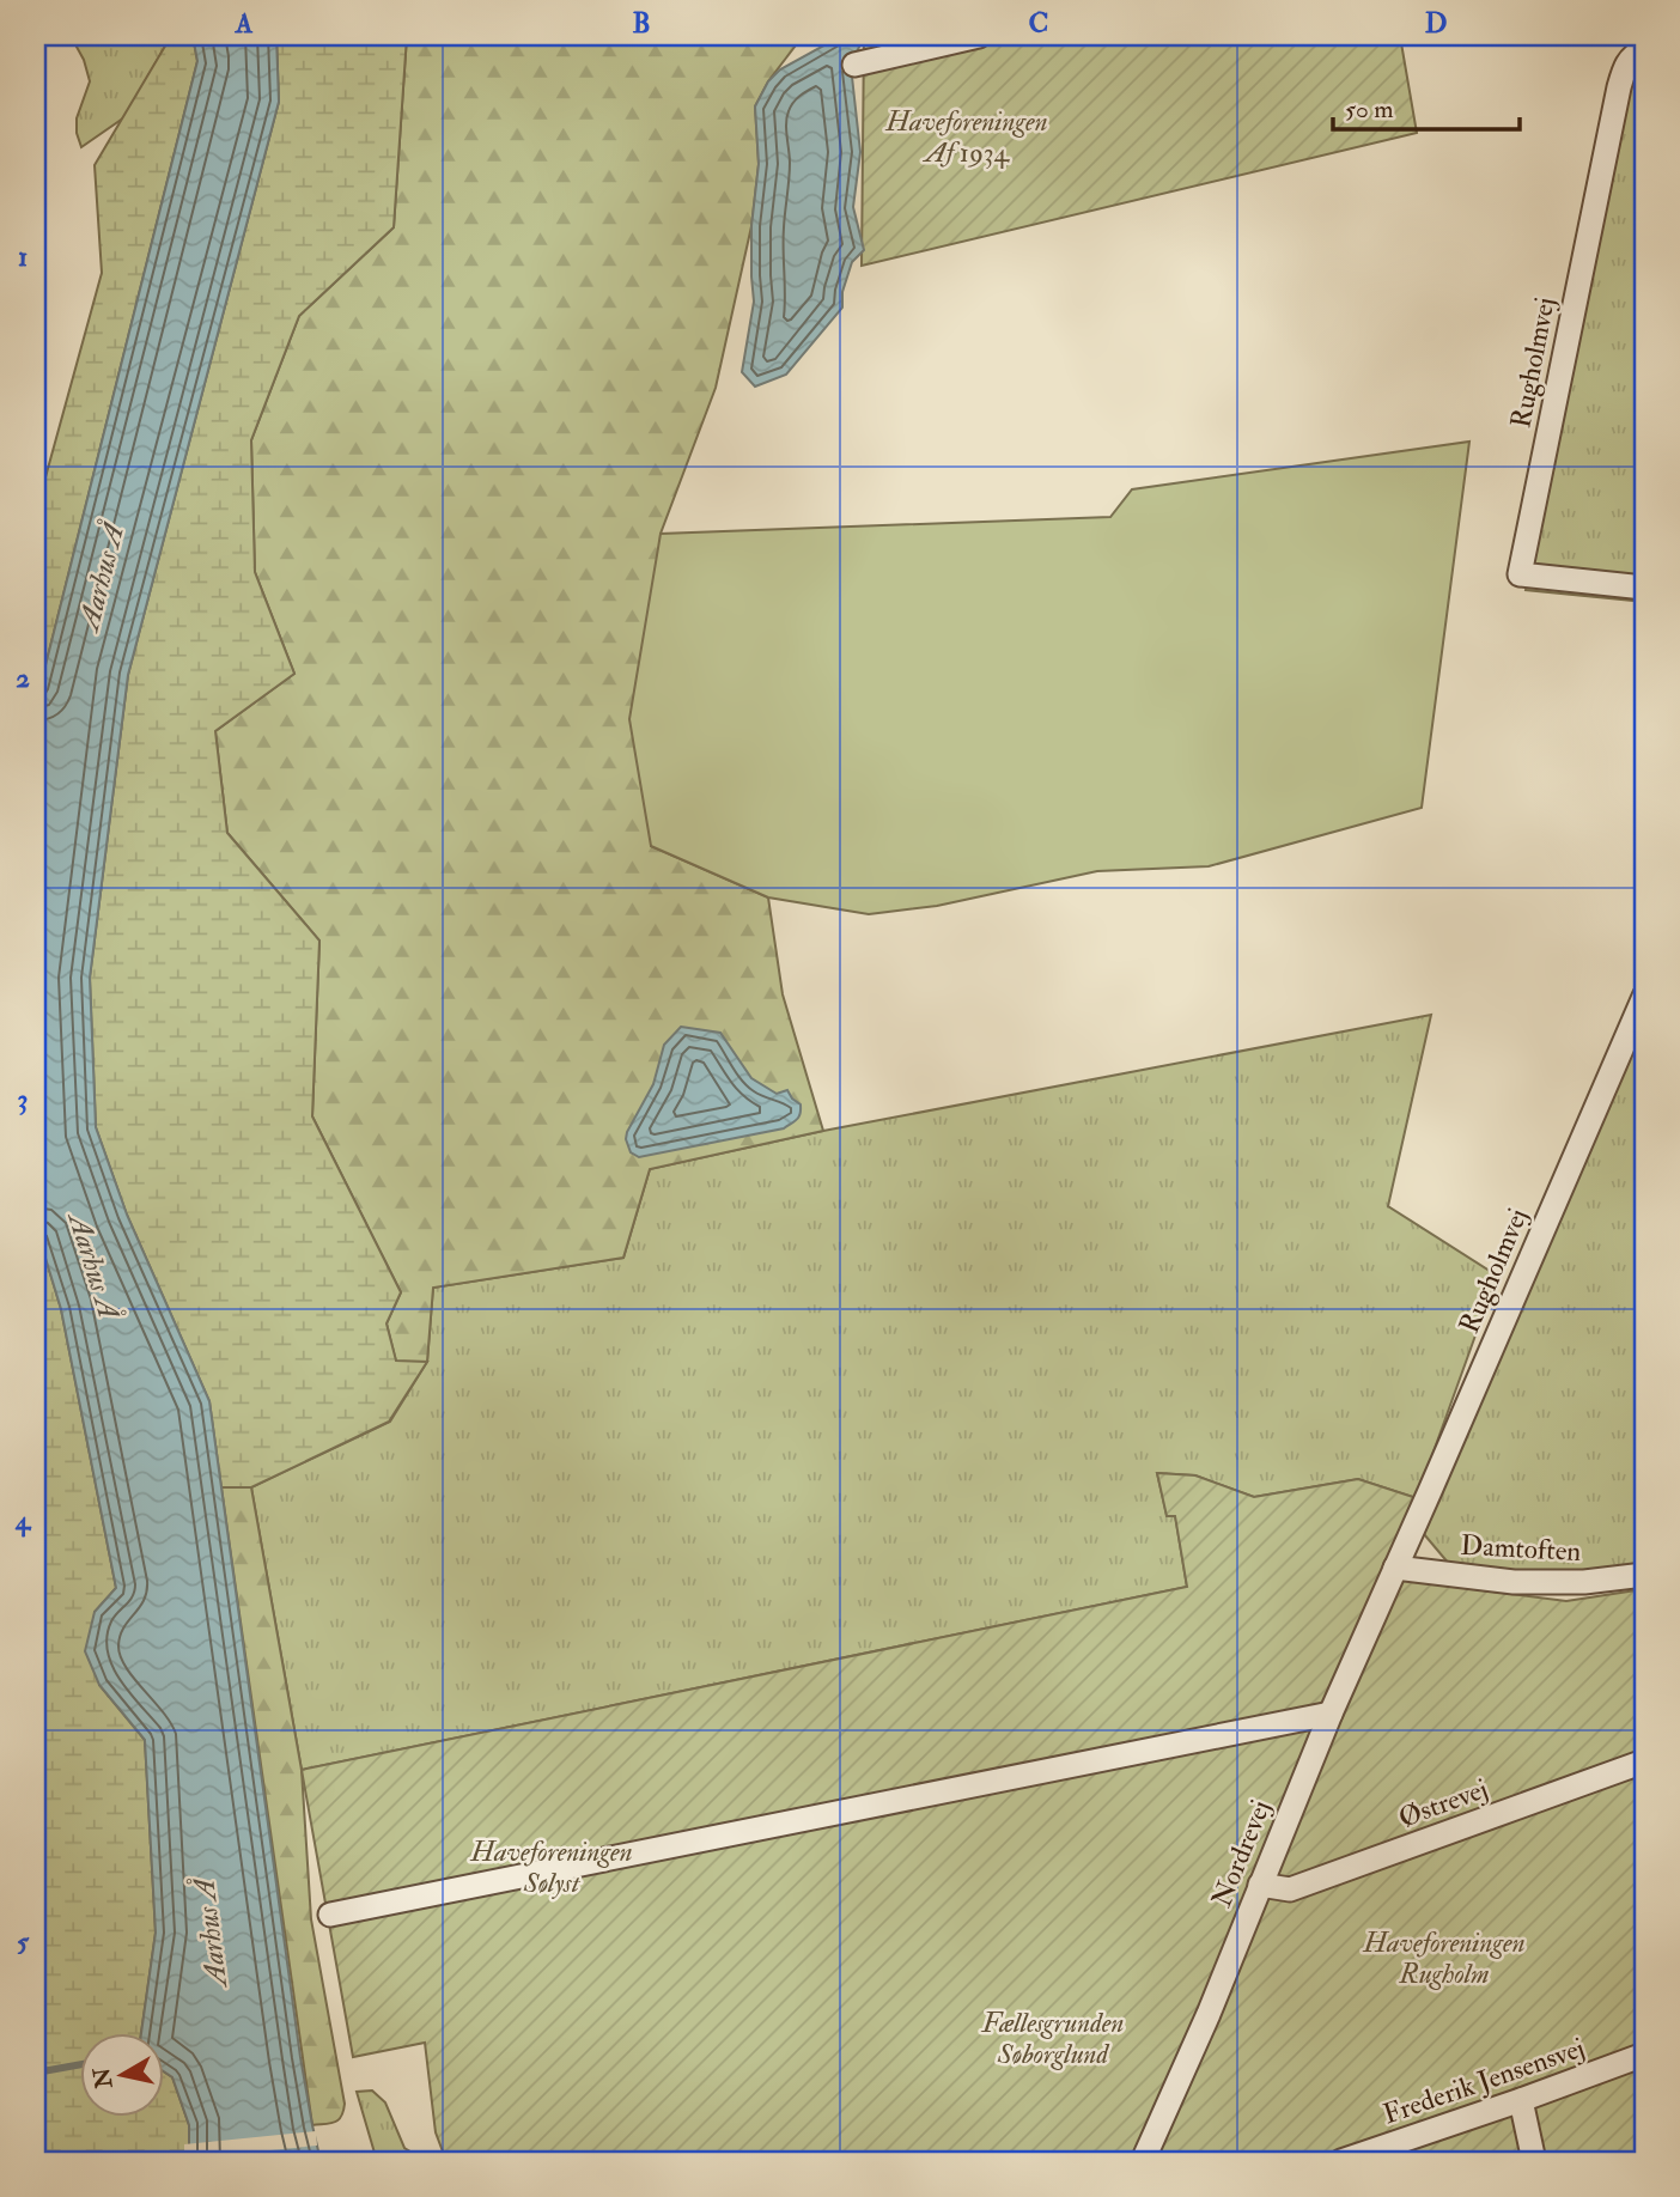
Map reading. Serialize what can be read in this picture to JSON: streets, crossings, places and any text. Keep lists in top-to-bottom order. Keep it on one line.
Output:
{"streets":{"street":["Rugholmvej","Damtoften","Østrevej","Nordrevej","Frederik Jensensvej"]},"crossings":[["Rugholmvej","Damtoften"],["Rugholmvej","Nordrevej"],["Damtoften","Nordrevej"],["Østrevej","Nordrevej"]],"water":["Aarhus Å"],"parks":["Haveforeningen Af 1934","Haveforeningen Sølyst","Haveforeningen Rugholm","Fællesgrunden Søborglund"],"scale_bar":"50 m","north":"left","grid":{"columns":["A","B","C","D"],"rows":["1","2","3","4","5"]}}
